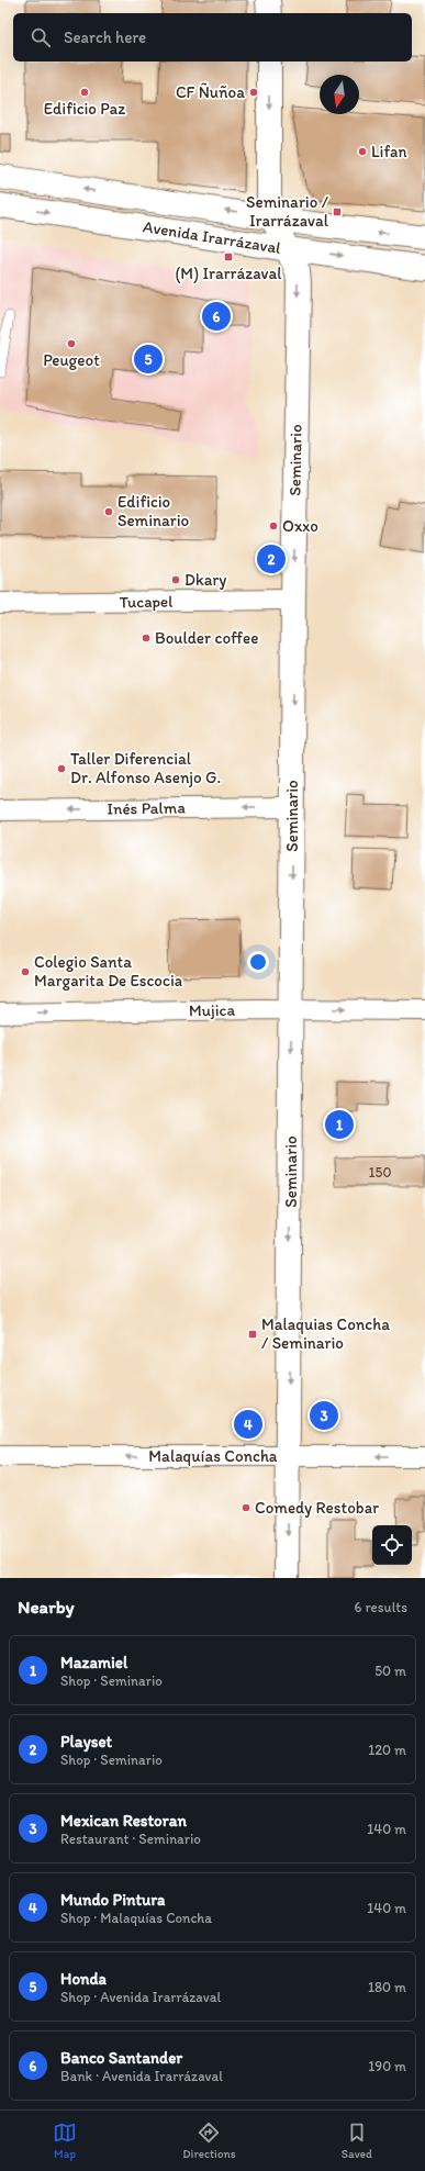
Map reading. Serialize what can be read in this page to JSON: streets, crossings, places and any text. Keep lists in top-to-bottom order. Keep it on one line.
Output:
{"streets":{"street":["Avenida Irarrázaval","Seminario","Tucapel","Inés Palma","Mujica","Malaquías Concha"]},"crossings":[["Avenida Irarrázaval","Seminario"],["Seminario","Tucapel"],["Seminario","Inés Palma"],["Seminario","Mujica"],["Seminario","Malaquías Concha"]],"one_way":["Seminario","Inés Palma","Mujica","Malaquías Concha"],"places":{"other":["Edificio Paz","CF Ñuñoa","Lifan","Peugeot","Edificio Seminario","Oxxo","Dkary","Boulder coffee","Taller Diferencial Dr. Alfonso Asenjo G.","Colegio Santa Margarita De Escocia","Comedy Restobar"],"transit":["Seminario / Irarrázaval","(M) Irarrázaval","Malaquias Concha / Seminario"]},"house_numbers":["150"],"north":"bottom","page":{"search":"Search here","pins":["6","5","2","1","3","4"],"heading":["Nearby","6 results"],"list":[{"mark":"1","name":"Mazamiel","note":"Shop · Seminario","value":"50 m"},{"mark":"2","name":"Playset","note":"Shop · Seminario","value":"120 m"},{"mark":"3","name":"Mexican Restoran","note":"Restaurant · Seminario","value":"140 m"},{"mark":"4","name":"Mundo Pintura","note":"Shop · Malaquías Concha","value":"140 m"},{"mark":"5","name":"Honda","note":"Shop · Avenida Irarrázaval","value":"180 m"},{"mark":"6","name":"Banco Santander","note":"Bank · Avenida Irarrázaval","value":"190 m"}],"nav":["Map","Directions","Saved"]}}
